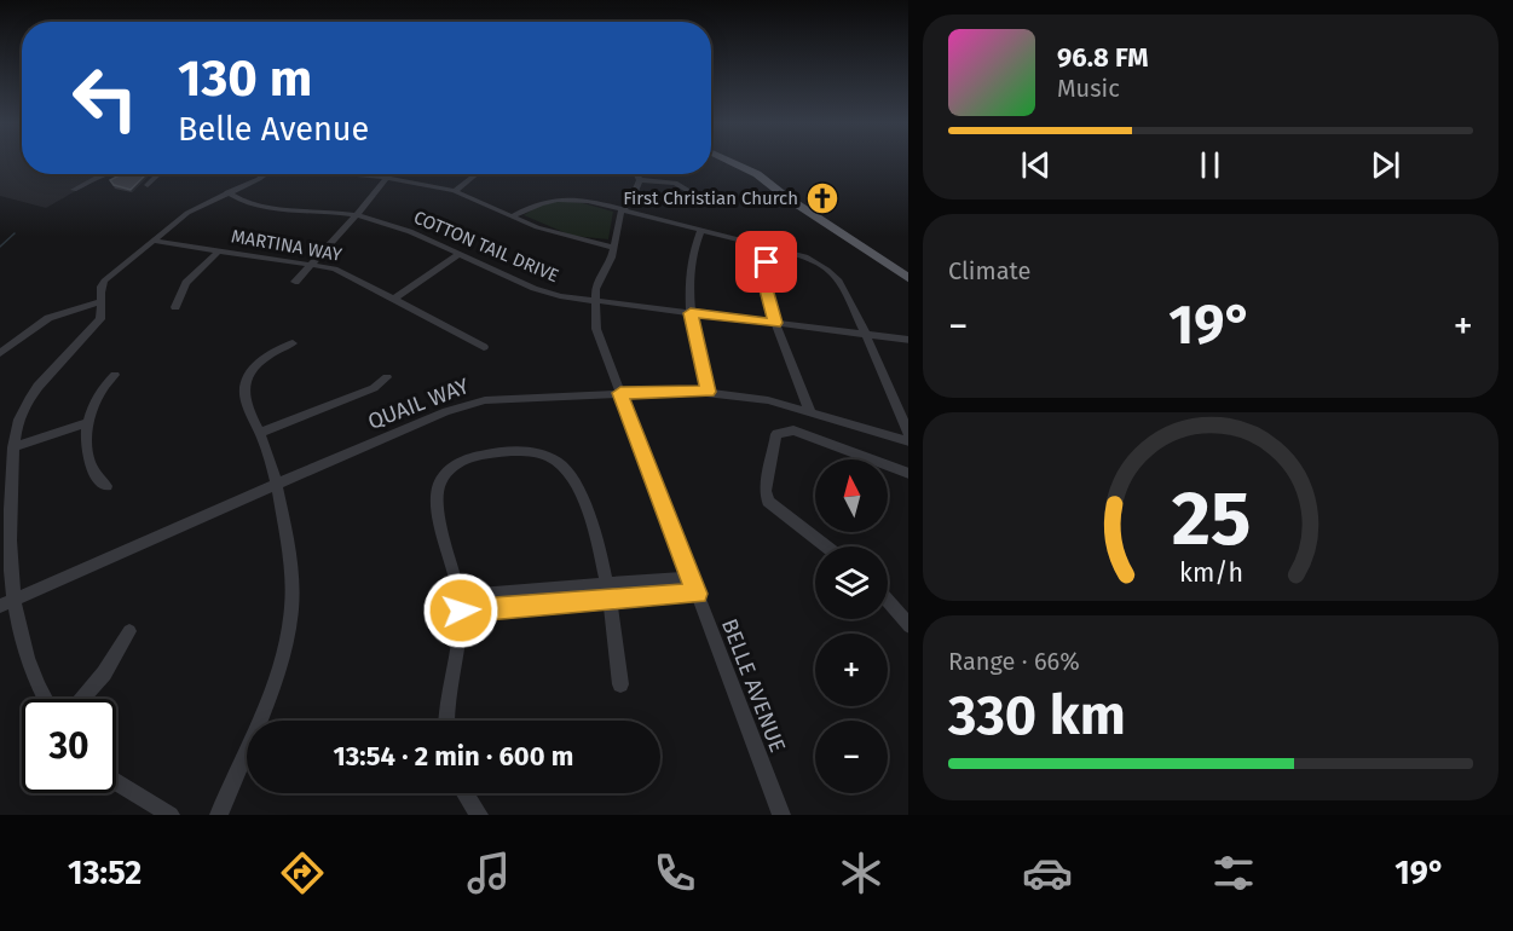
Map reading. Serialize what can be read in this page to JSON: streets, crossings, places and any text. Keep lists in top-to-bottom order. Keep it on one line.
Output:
{"streets":{"street":["MARTINA WAY","COTTON TAIL DRIVE","QUAIL WAY","BELLE AVENUE"]},"crossings":[["COTTON TAIL DRIVE","BELLE AVENUE"],["QUAIL WAY","BELLE AVENUE"]],"places":{"church":["First Christian Church"]},"north":"top","page":{"turn":["130 m","Belle Avenue"],"song":["96.8 FM","Music"],"tile":["Climate",["Range · 66%","330 km"]],"heat":["−","19°","+"],"map_buttons":["+","−"],"limit":"30","trip":"13:54 · 2 min · 600 m","tabs":["13:52","19°"],"gauge":["25","km/h"]}}
